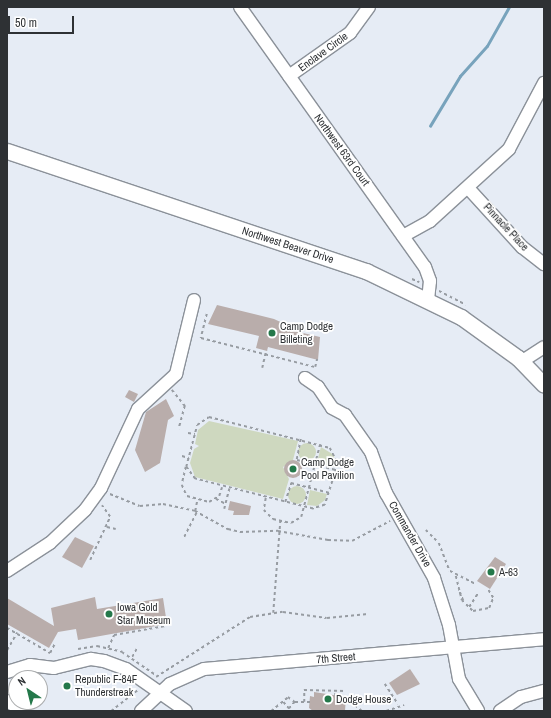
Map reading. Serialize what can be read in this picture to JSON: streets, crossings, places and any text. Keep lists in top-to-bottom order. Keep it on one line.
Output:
{"streets":{"main road":["Northwest Beaver Drive"],"street":["Enclave Circle","Northwest 63rd Court","Pinnacle Place","Commander Drive","7th Street"]},"crossings":[["Enclave Circle","Northwest 63rd Court"],["Northwest 63rd Court","Northwest Beaver Drive"],["Commander Drive","7th Street"]],"places":["Camp Dodge Billeting","Camp Dodge Pool Pavilion","A-63","Iowa Gold Star Museum","Republic F-84F Thunderstreak","Dodge House"],"scale_bar":"50 m","north":"top left"}
